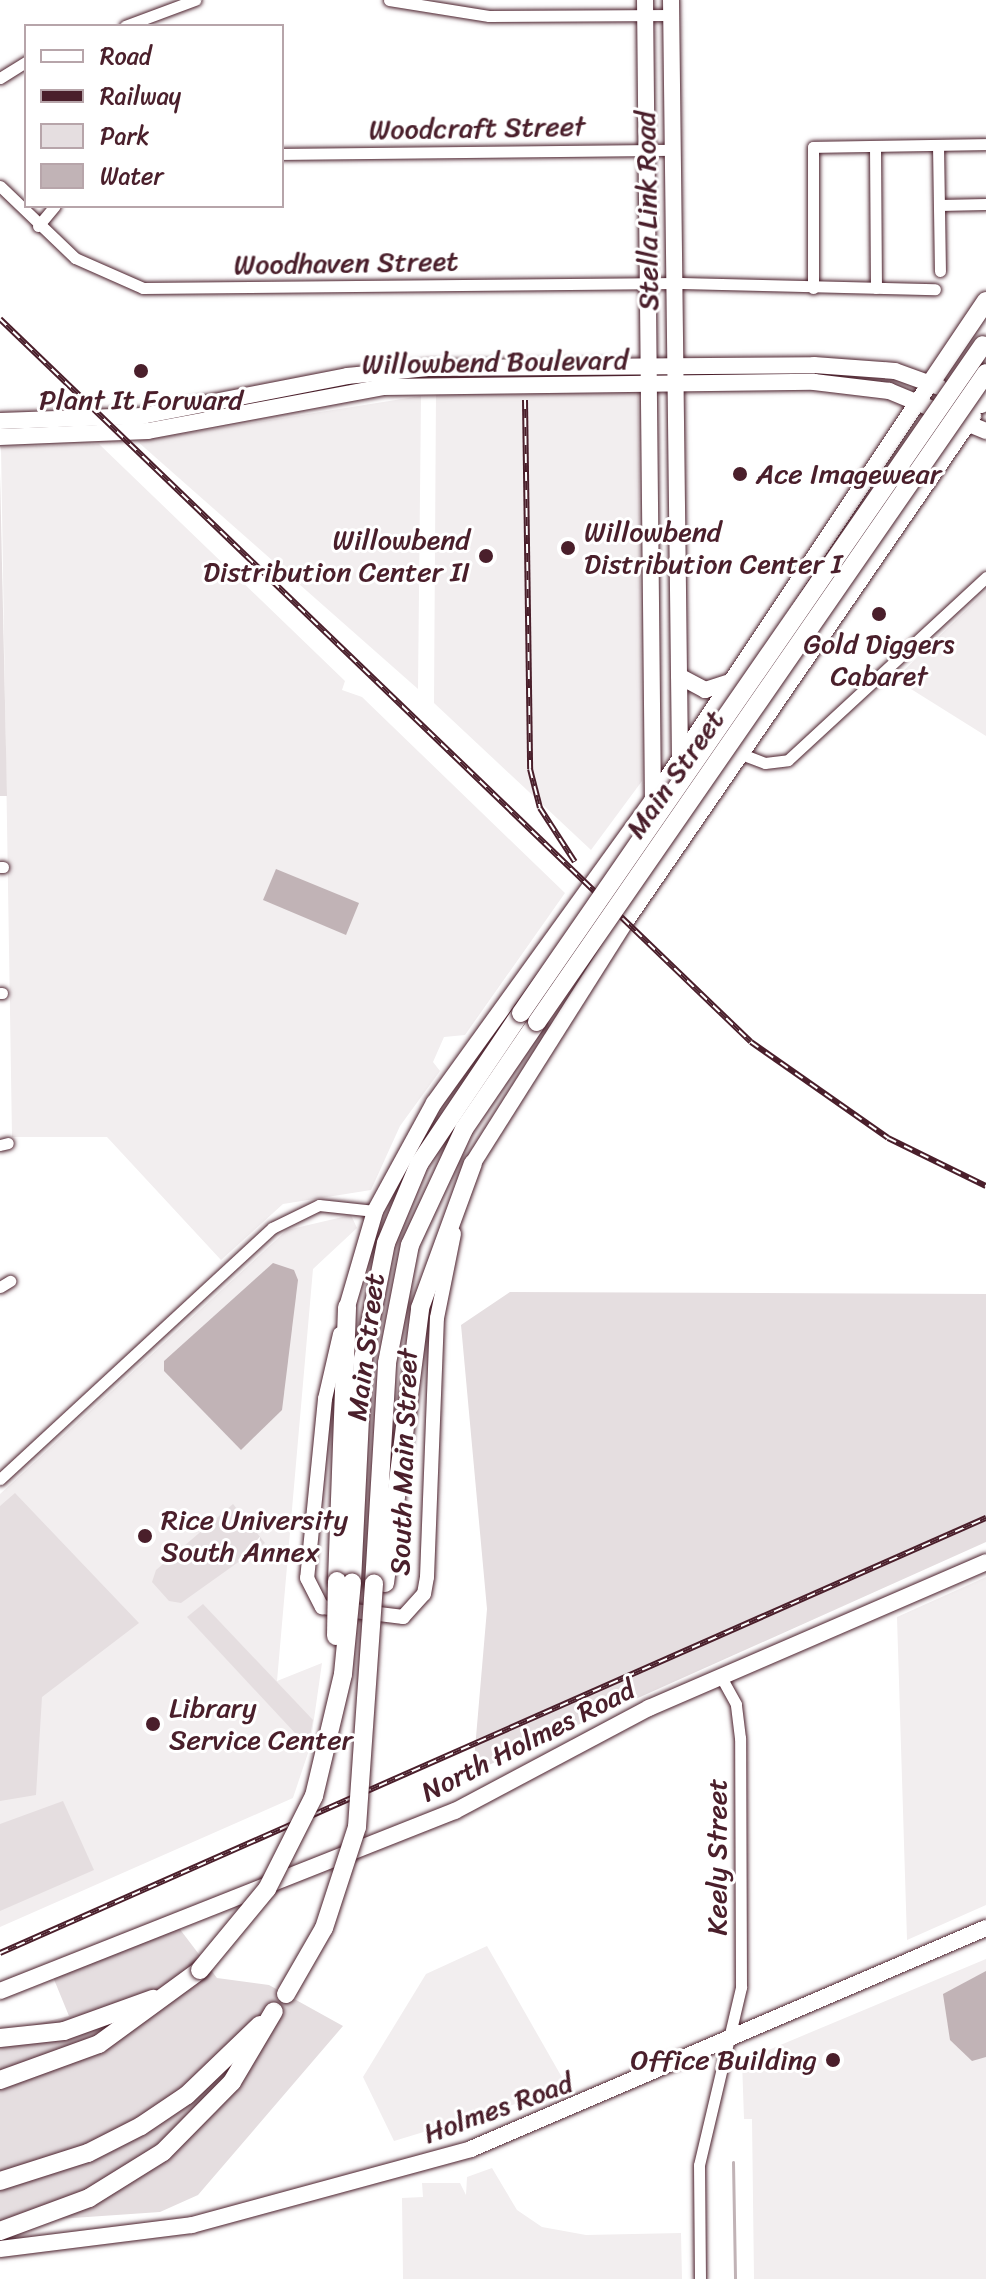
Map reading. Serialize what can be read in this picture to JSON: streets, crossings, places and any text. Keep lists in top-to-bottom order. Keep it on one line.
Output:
{"streets":{"highway":["Main Street"],"main road":["Stella Link Road","Willowbend Boulevard","South Main Street","North Holmes Road","Holmes Road"],"street":["Woodcraft Street","Woodhaven Street","Keely Street"]},"crossings":[["Woodcraft Street","Stella Link Road"],["Stella Link Road","Woodhaven Street"],["Stella Link Road","Willowbend Boulevard"],["Stella Link Road","South Main Street"],["Willowbend Boulevard","South Main Street"],["North Holmes Road","Keely Street"],["Keely Street","Holmes Road"]],"places":["Plant It Forward","Ace Imagewear","Willowbend Distribution Center I","Willowbend Distribution Center II","Gold Diggers Cabaret","Rice University South Annex","Library Service Center","Office Building"],"legend":["Road","Railway","Park","Water"]}
